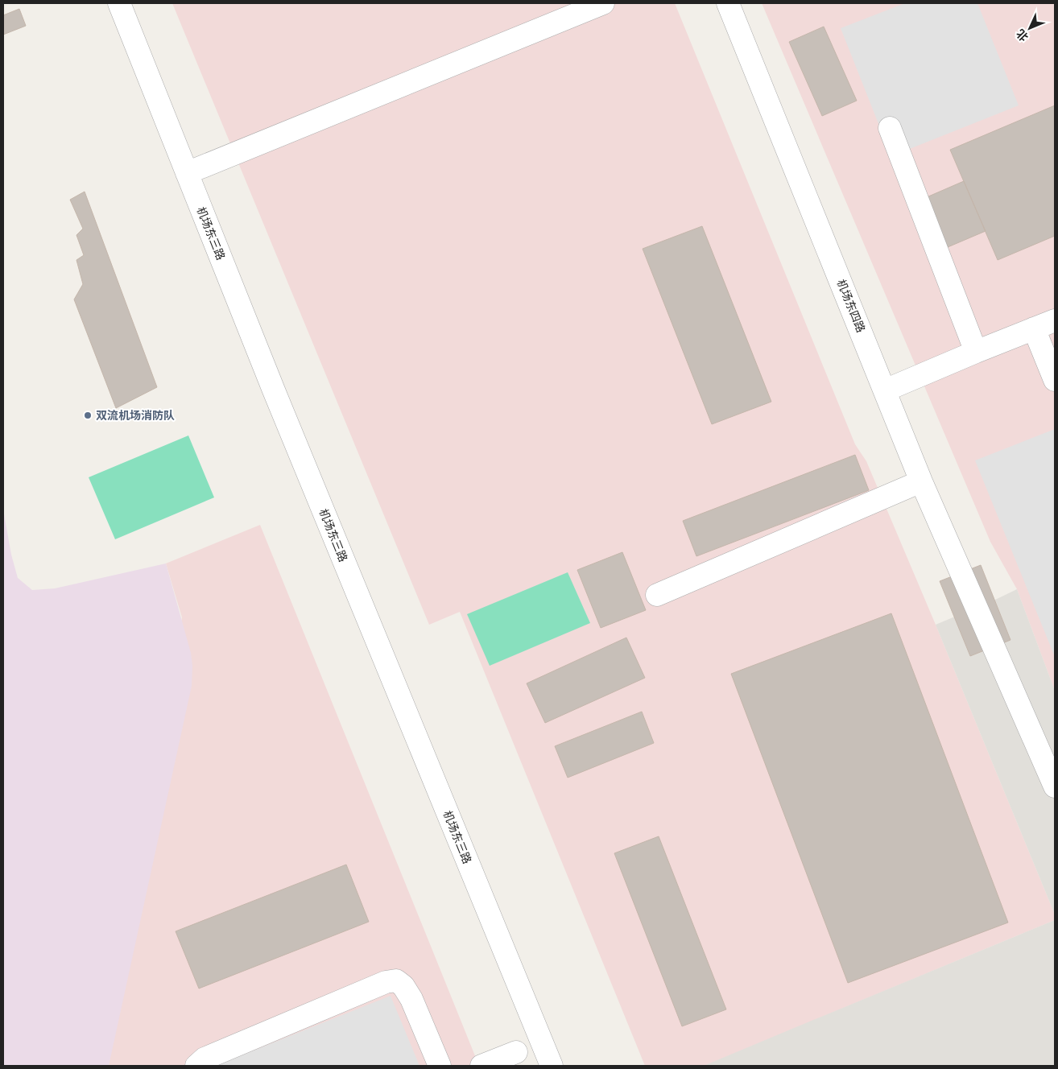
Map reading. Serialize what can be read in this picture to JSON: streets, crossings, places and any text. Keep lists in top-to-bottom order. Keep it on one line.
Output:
{"streets":{"street":["机场东三路","机场东四路"]},"places":["双流机场消防队"],"north":"bottom left"}
